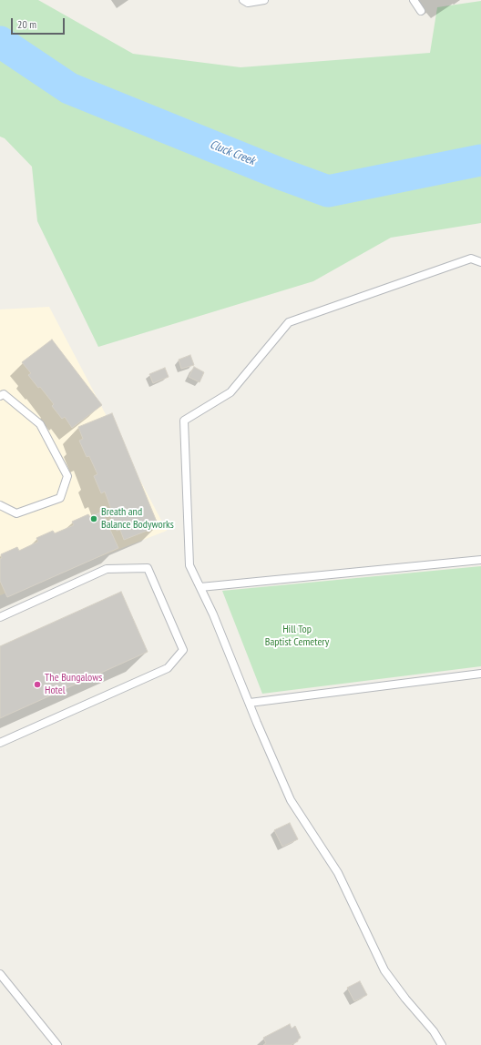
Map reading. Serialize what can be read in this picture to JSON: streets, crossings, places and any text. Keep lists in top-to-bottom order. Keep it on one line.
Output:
{"water":["Cluck Creek"],"parks":["Hill Top Baptist Cemetery"],"places":["Breath and Balance Bodyworks","The Bungalows Hotel"],"scale_bar":"20 m"}
